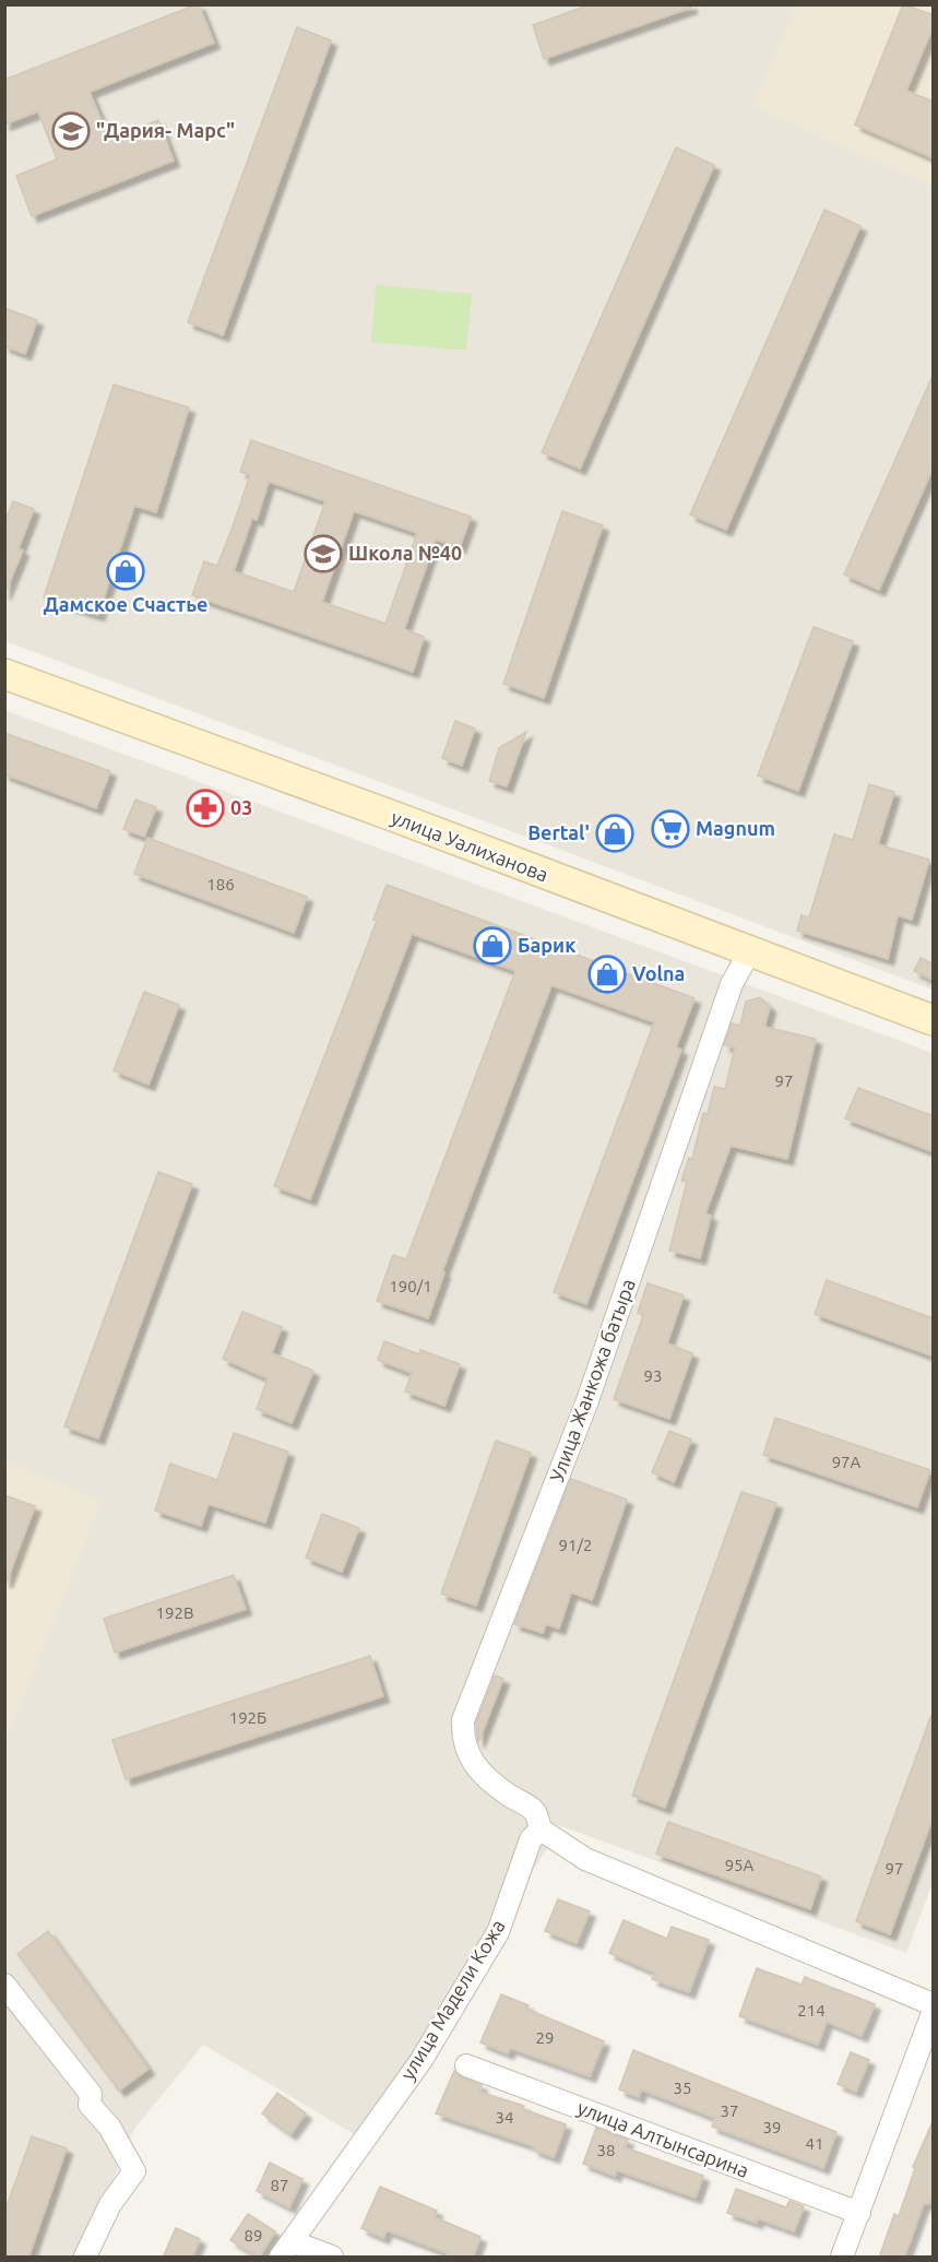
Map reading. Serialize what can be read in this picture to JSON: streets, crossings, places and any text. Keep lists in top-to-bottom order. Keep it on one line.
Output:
{"streets":{"main road":["улица Уалиханова"],"street":["Улица Жанкожа батыра","улица Мадели Кожа","улица Алтынсарина"]},"crossings":[["улица Уалиханова","Улица Жанкожа батыра"],["Улица Жанкожа батыра","улица Мадели Кожа"]],"places":{"school or university":["\"Дария- Марс\"","Школа №40"],"shop":["Дамское Счастье","Bertal'","Барик","Volna"],"pharmacy":["03"],"supermarket":["Magnum"]},"house_numbers":["186","97","190/1","93","97А","91/2","192В","192Б","95А","97","214","29","35","37","34","39","41","38","87","89"]}
